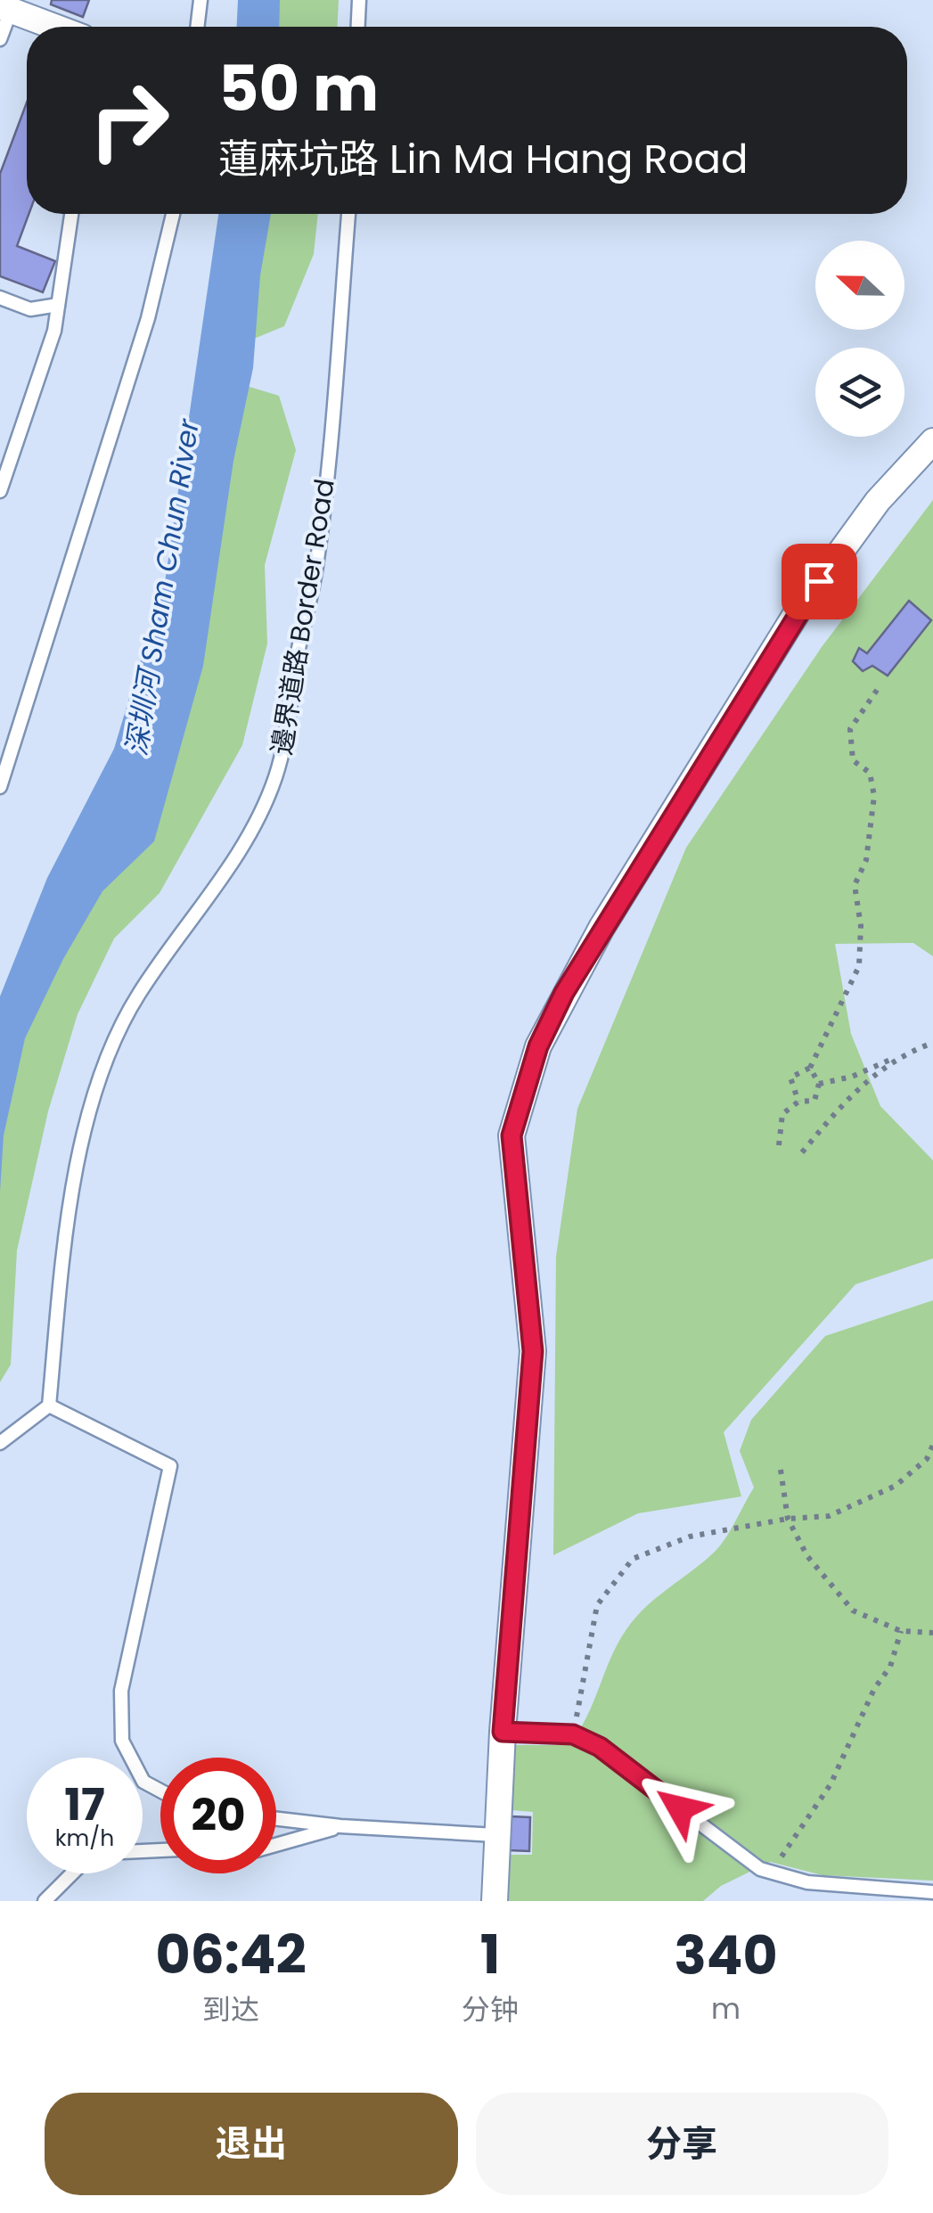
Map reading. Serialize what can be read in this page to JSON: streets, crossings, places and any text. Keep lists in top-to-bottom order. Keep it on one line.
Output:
{"streets":{"lane":["邊界道路 Border Road"]},"water":["深圳河 Sham Chun River"],"north":"left","page":{"turn":["50 m","蓮麻坑路 Lin Ma Hang Road"],"speed":"17 km/h","limit":"20","eta":["06:42","到达","1","分钟","340","m"],"buttons":["退出","分享"]}}
